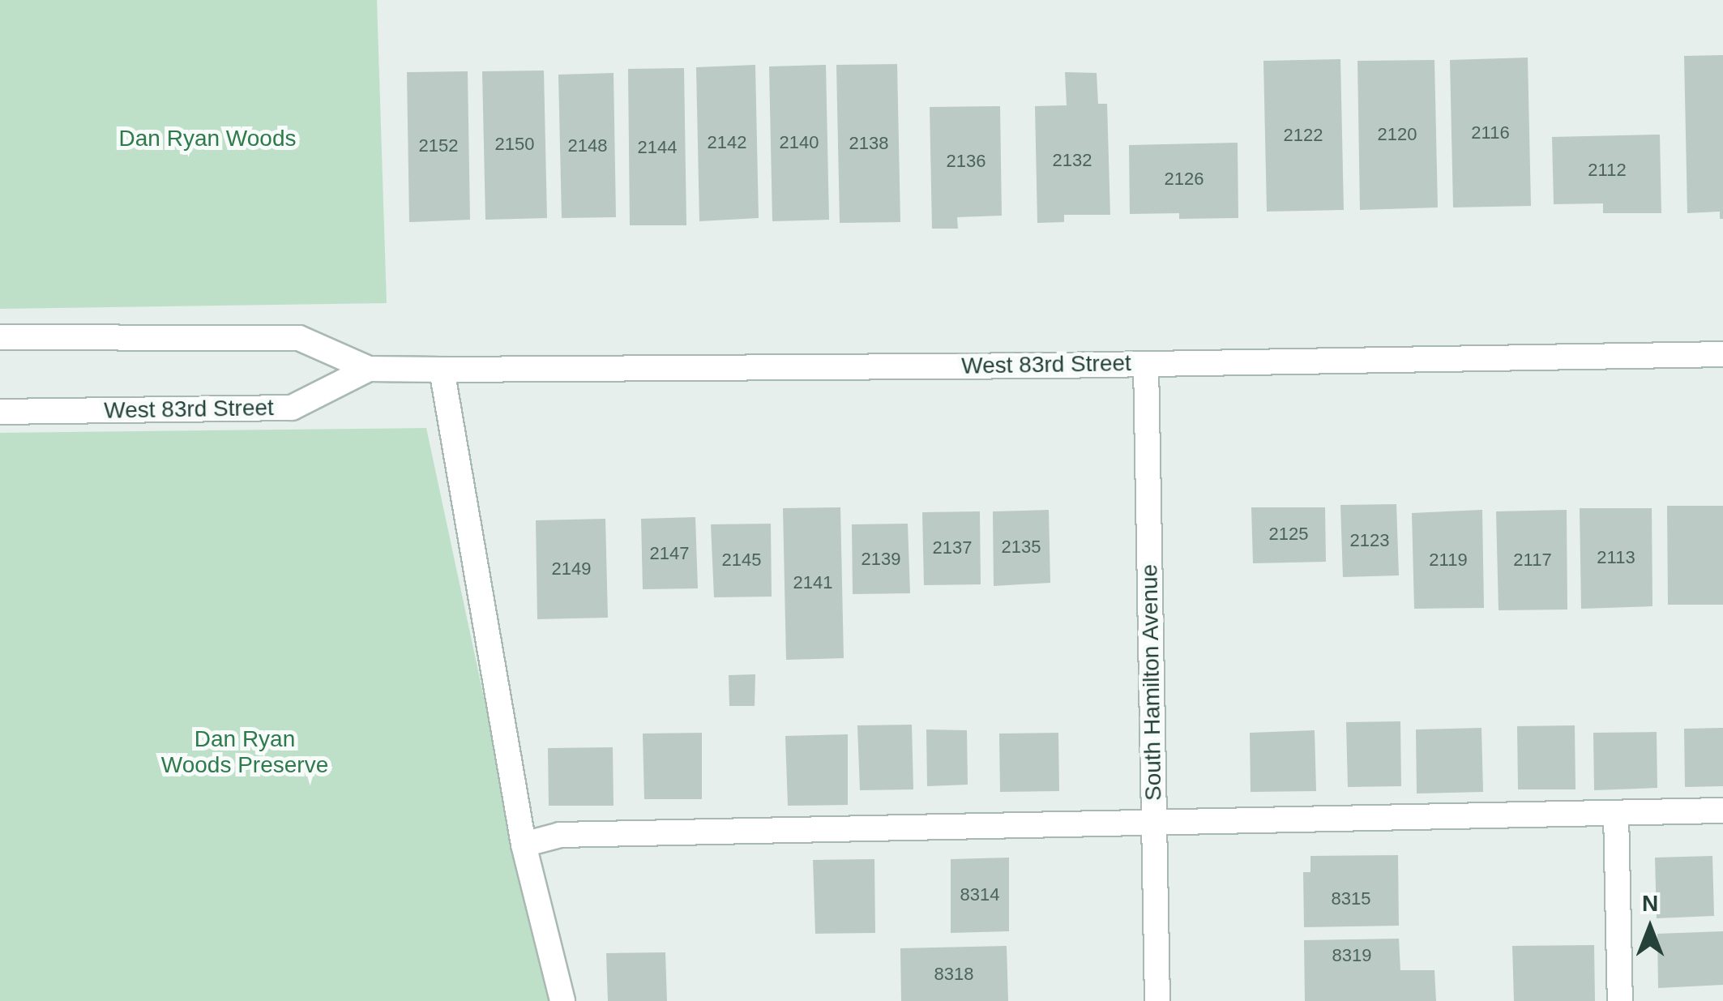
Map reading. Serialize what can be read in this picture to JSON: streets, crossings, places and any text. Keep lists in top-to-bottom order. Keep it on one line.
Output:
{"streets":{"street":["West 83rd Street","South Hamilton Avenue"]},"crossings":[["West 83rd Street","South Hamilton Avenue"]],"parks":["Dan Ryan Woods","Dan Ryan Woods Preserve"],"house_numbers":["2116","2120","2122","2142","2140","2138","2150","2152","2148","2144","2132","2136","2112","2126","2125","2123","2135","2137","2147","2113","2139","2145","2119","2117","2149","2141","8314","8315","8319","8318"],"north":"top"}
